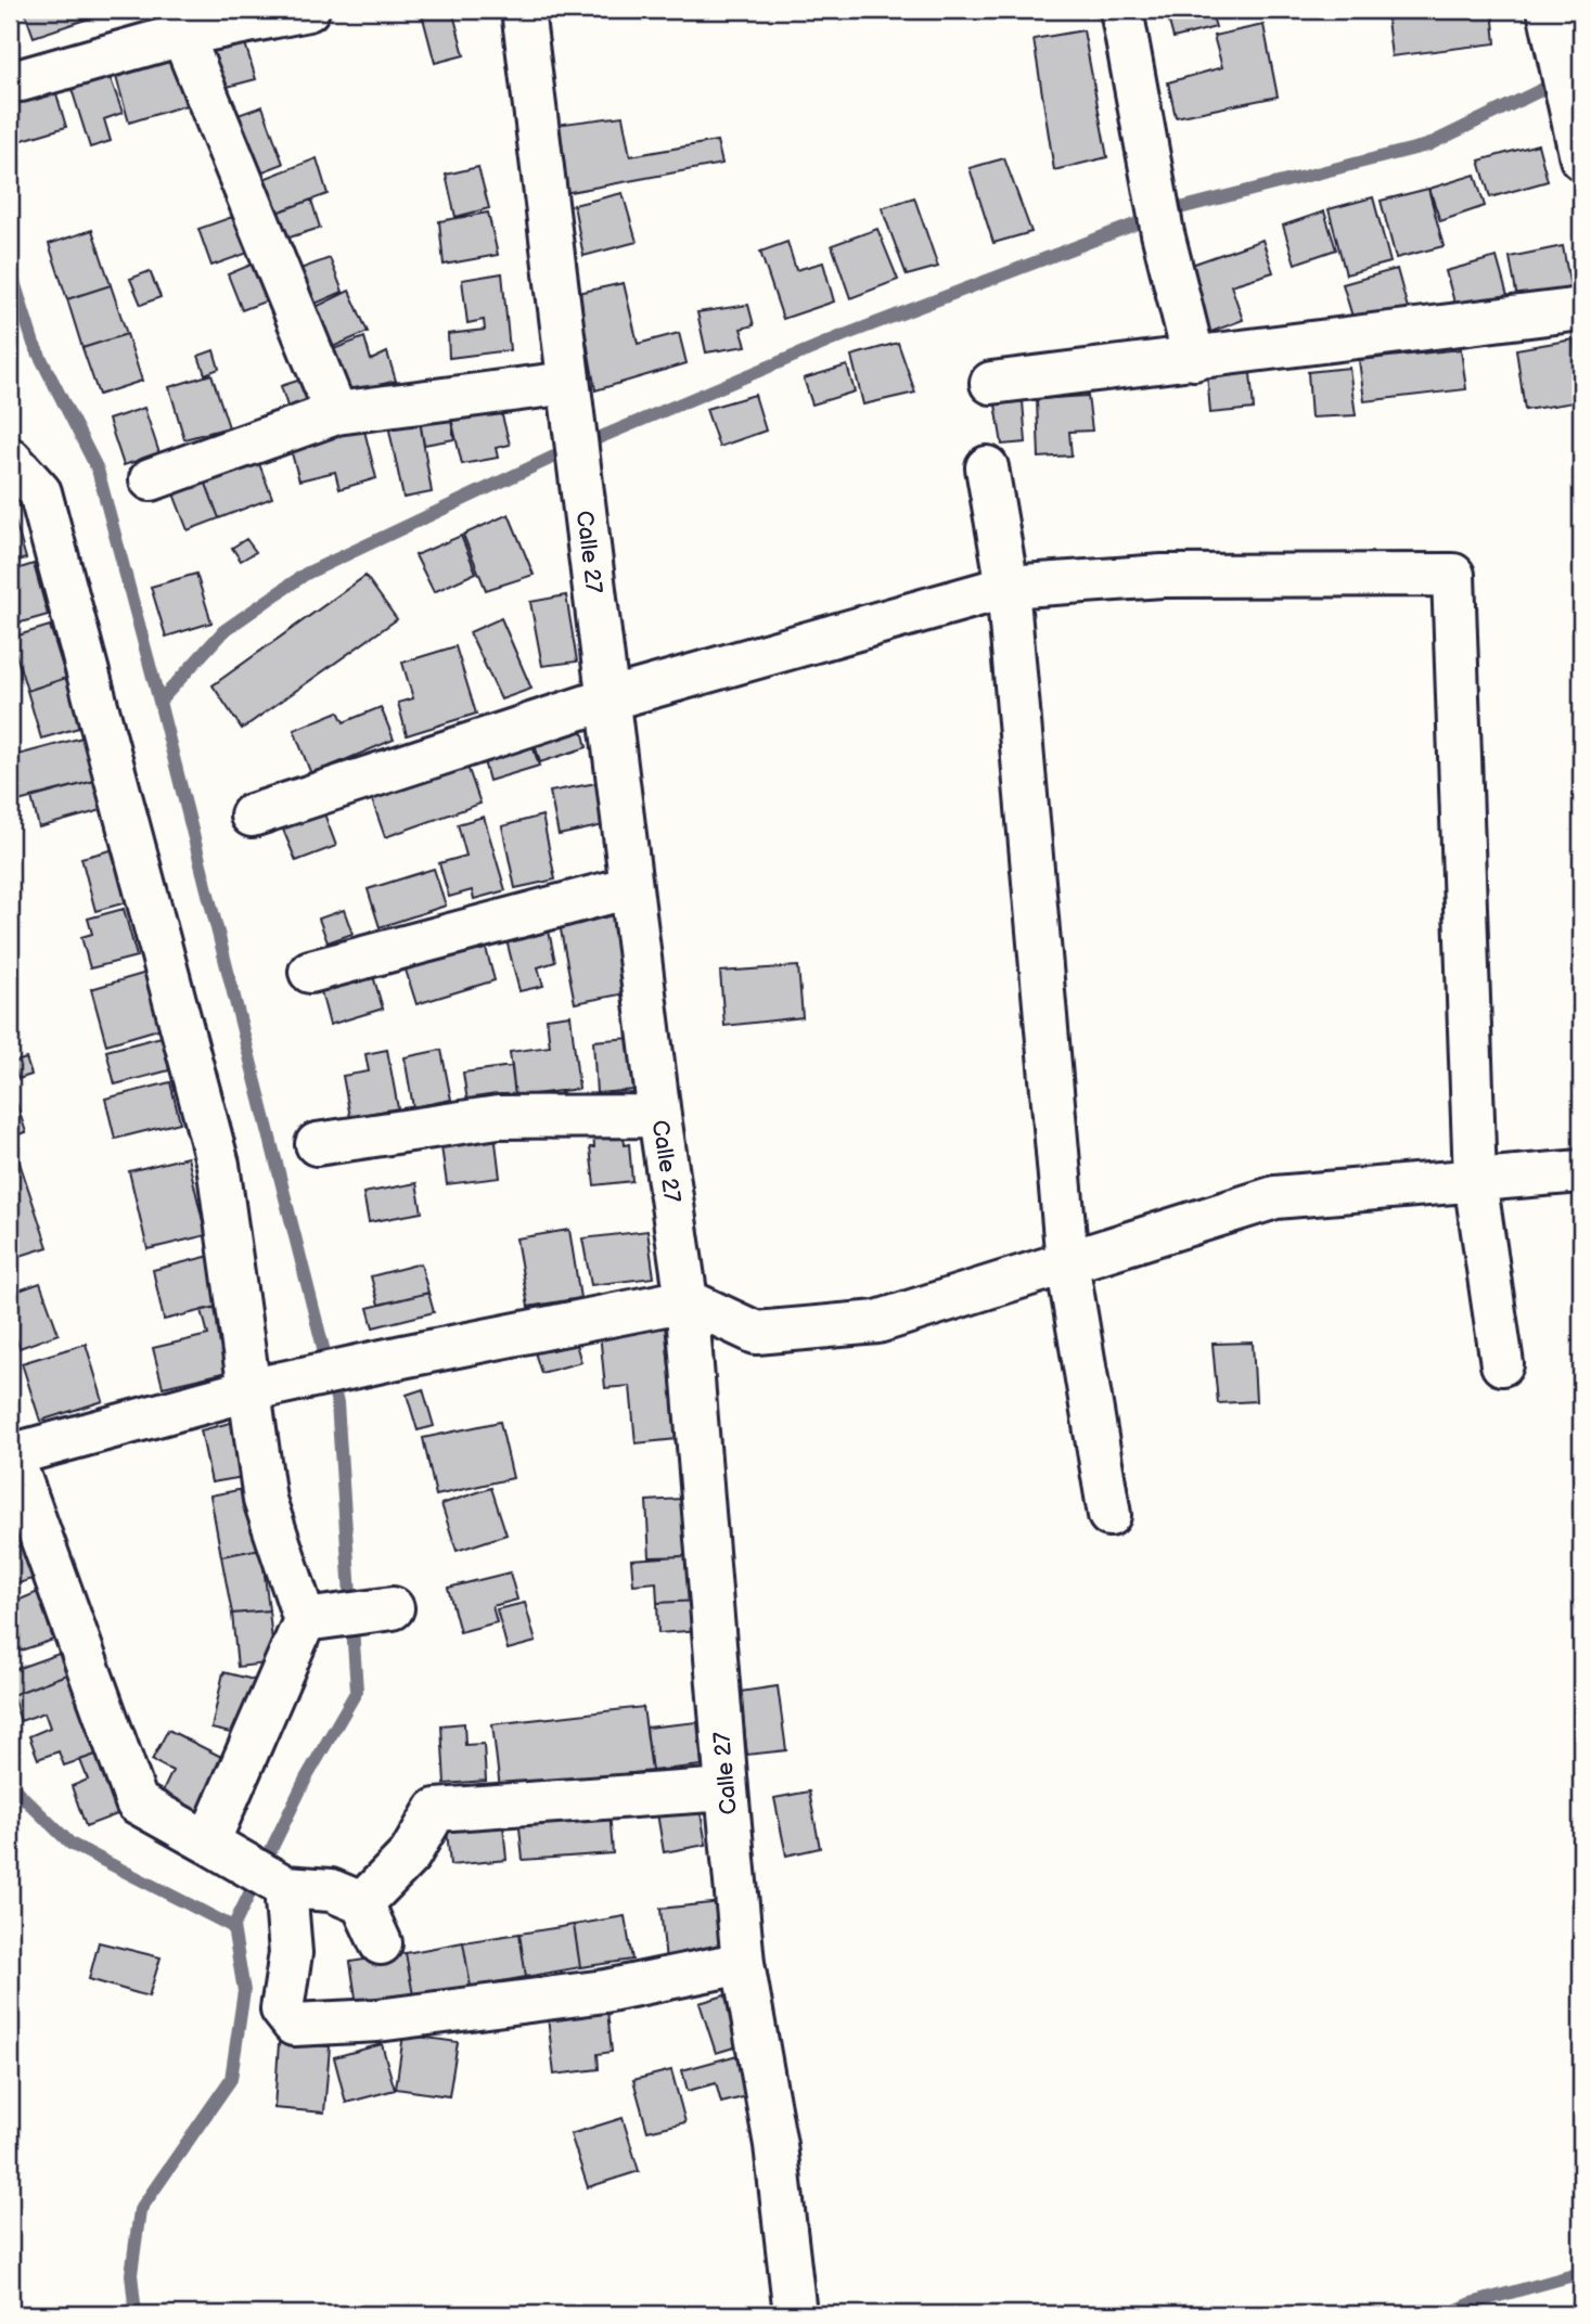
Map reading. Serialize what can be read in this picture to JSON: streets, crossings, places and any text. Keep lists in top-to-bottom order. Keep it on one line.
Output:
{"streets":{"street":["Calle 27"]}}
